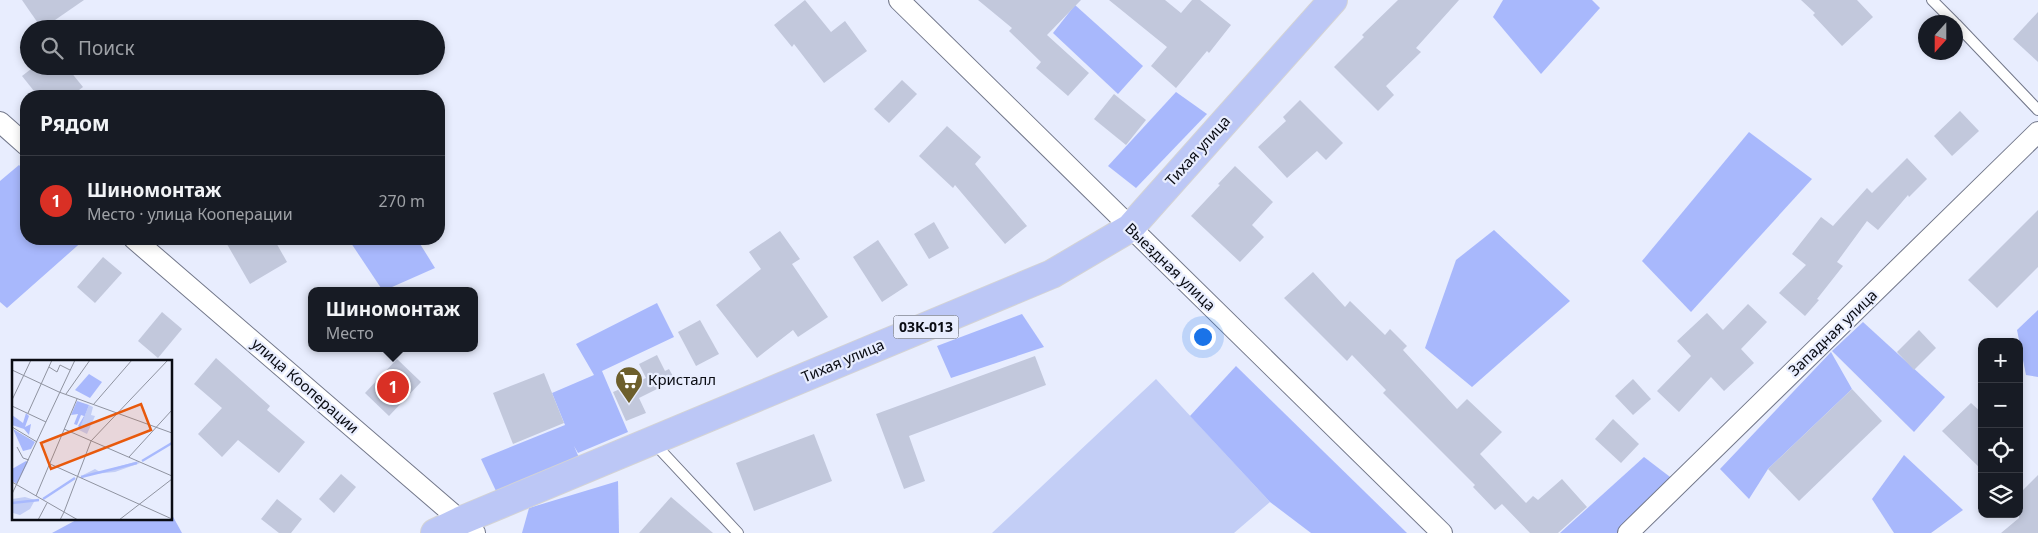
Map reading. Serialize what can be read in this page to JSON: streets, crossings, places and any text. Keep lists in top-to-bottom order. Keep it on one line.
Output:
{"streets":{"main road":["Тихая улица","03К-013"],"street":["Выездная улица","Западная улица","улица Кооперации"]},"crossings":[["Тихая улица","Выездная улица"],["Тихая улица","улица Кооперации"]],"places":{"supermarket":["Кристалл"]},"north":"bottom","page":{"search":"Поиск","heading":"Рядом","list":[{"mark":"1","name":"Шиномонтаж","note":"Место · улица Кооперации","value":"270 m"}],"popup":["Шиномонтаж","Место"],"map_buttons":["+","−"],"pins":"1"}}
